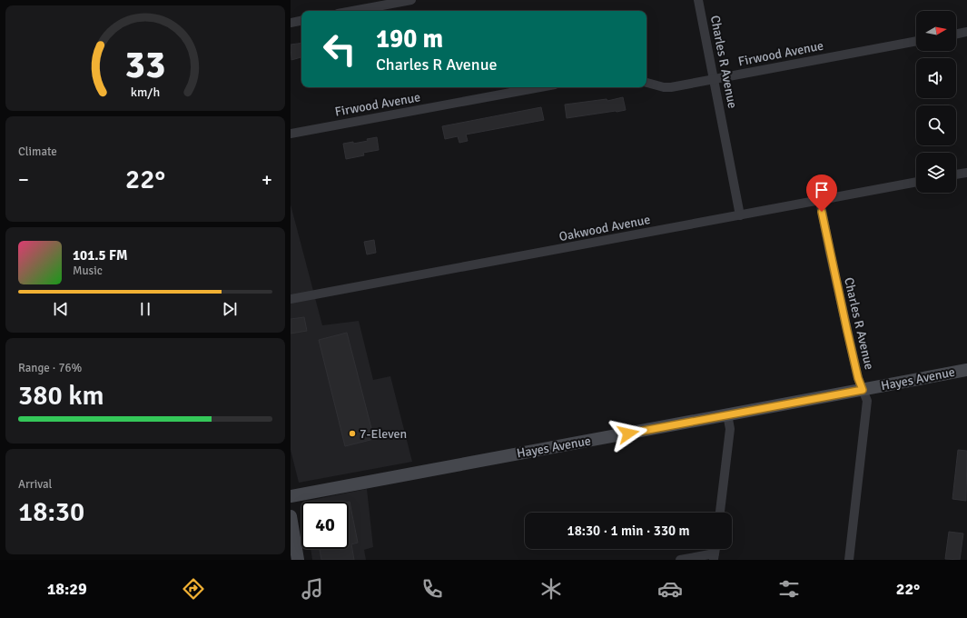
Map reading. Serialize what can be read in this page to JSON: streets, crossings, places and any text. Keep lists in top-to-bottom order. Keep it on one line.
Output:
{"streets":{"street":["Firwood Avenue","Charles R Avenue","Oakwood Avenue","Hayes Avenue"]},"crossings":[["Firwood Avenue","Charles R Avenue"],["Charles R Avenue","Oakwood Avenue"],["Charles R Avenue","Hayes Avenue"]],"places":["7-Eleven"],"north":"right","page":{"turn":["190 m","Charles R Avenue"],"tile":["Climate",["Range · 76%","380 km"],["Arrival","18:30"]],"heat":["−","22°","+"],"song":["101.5 FM","Music"],"limit":"40","trip":"18:30 · 1 min · 330 m","tabs":["18:29","22°"],"gauge":["33","km/h"]}}
